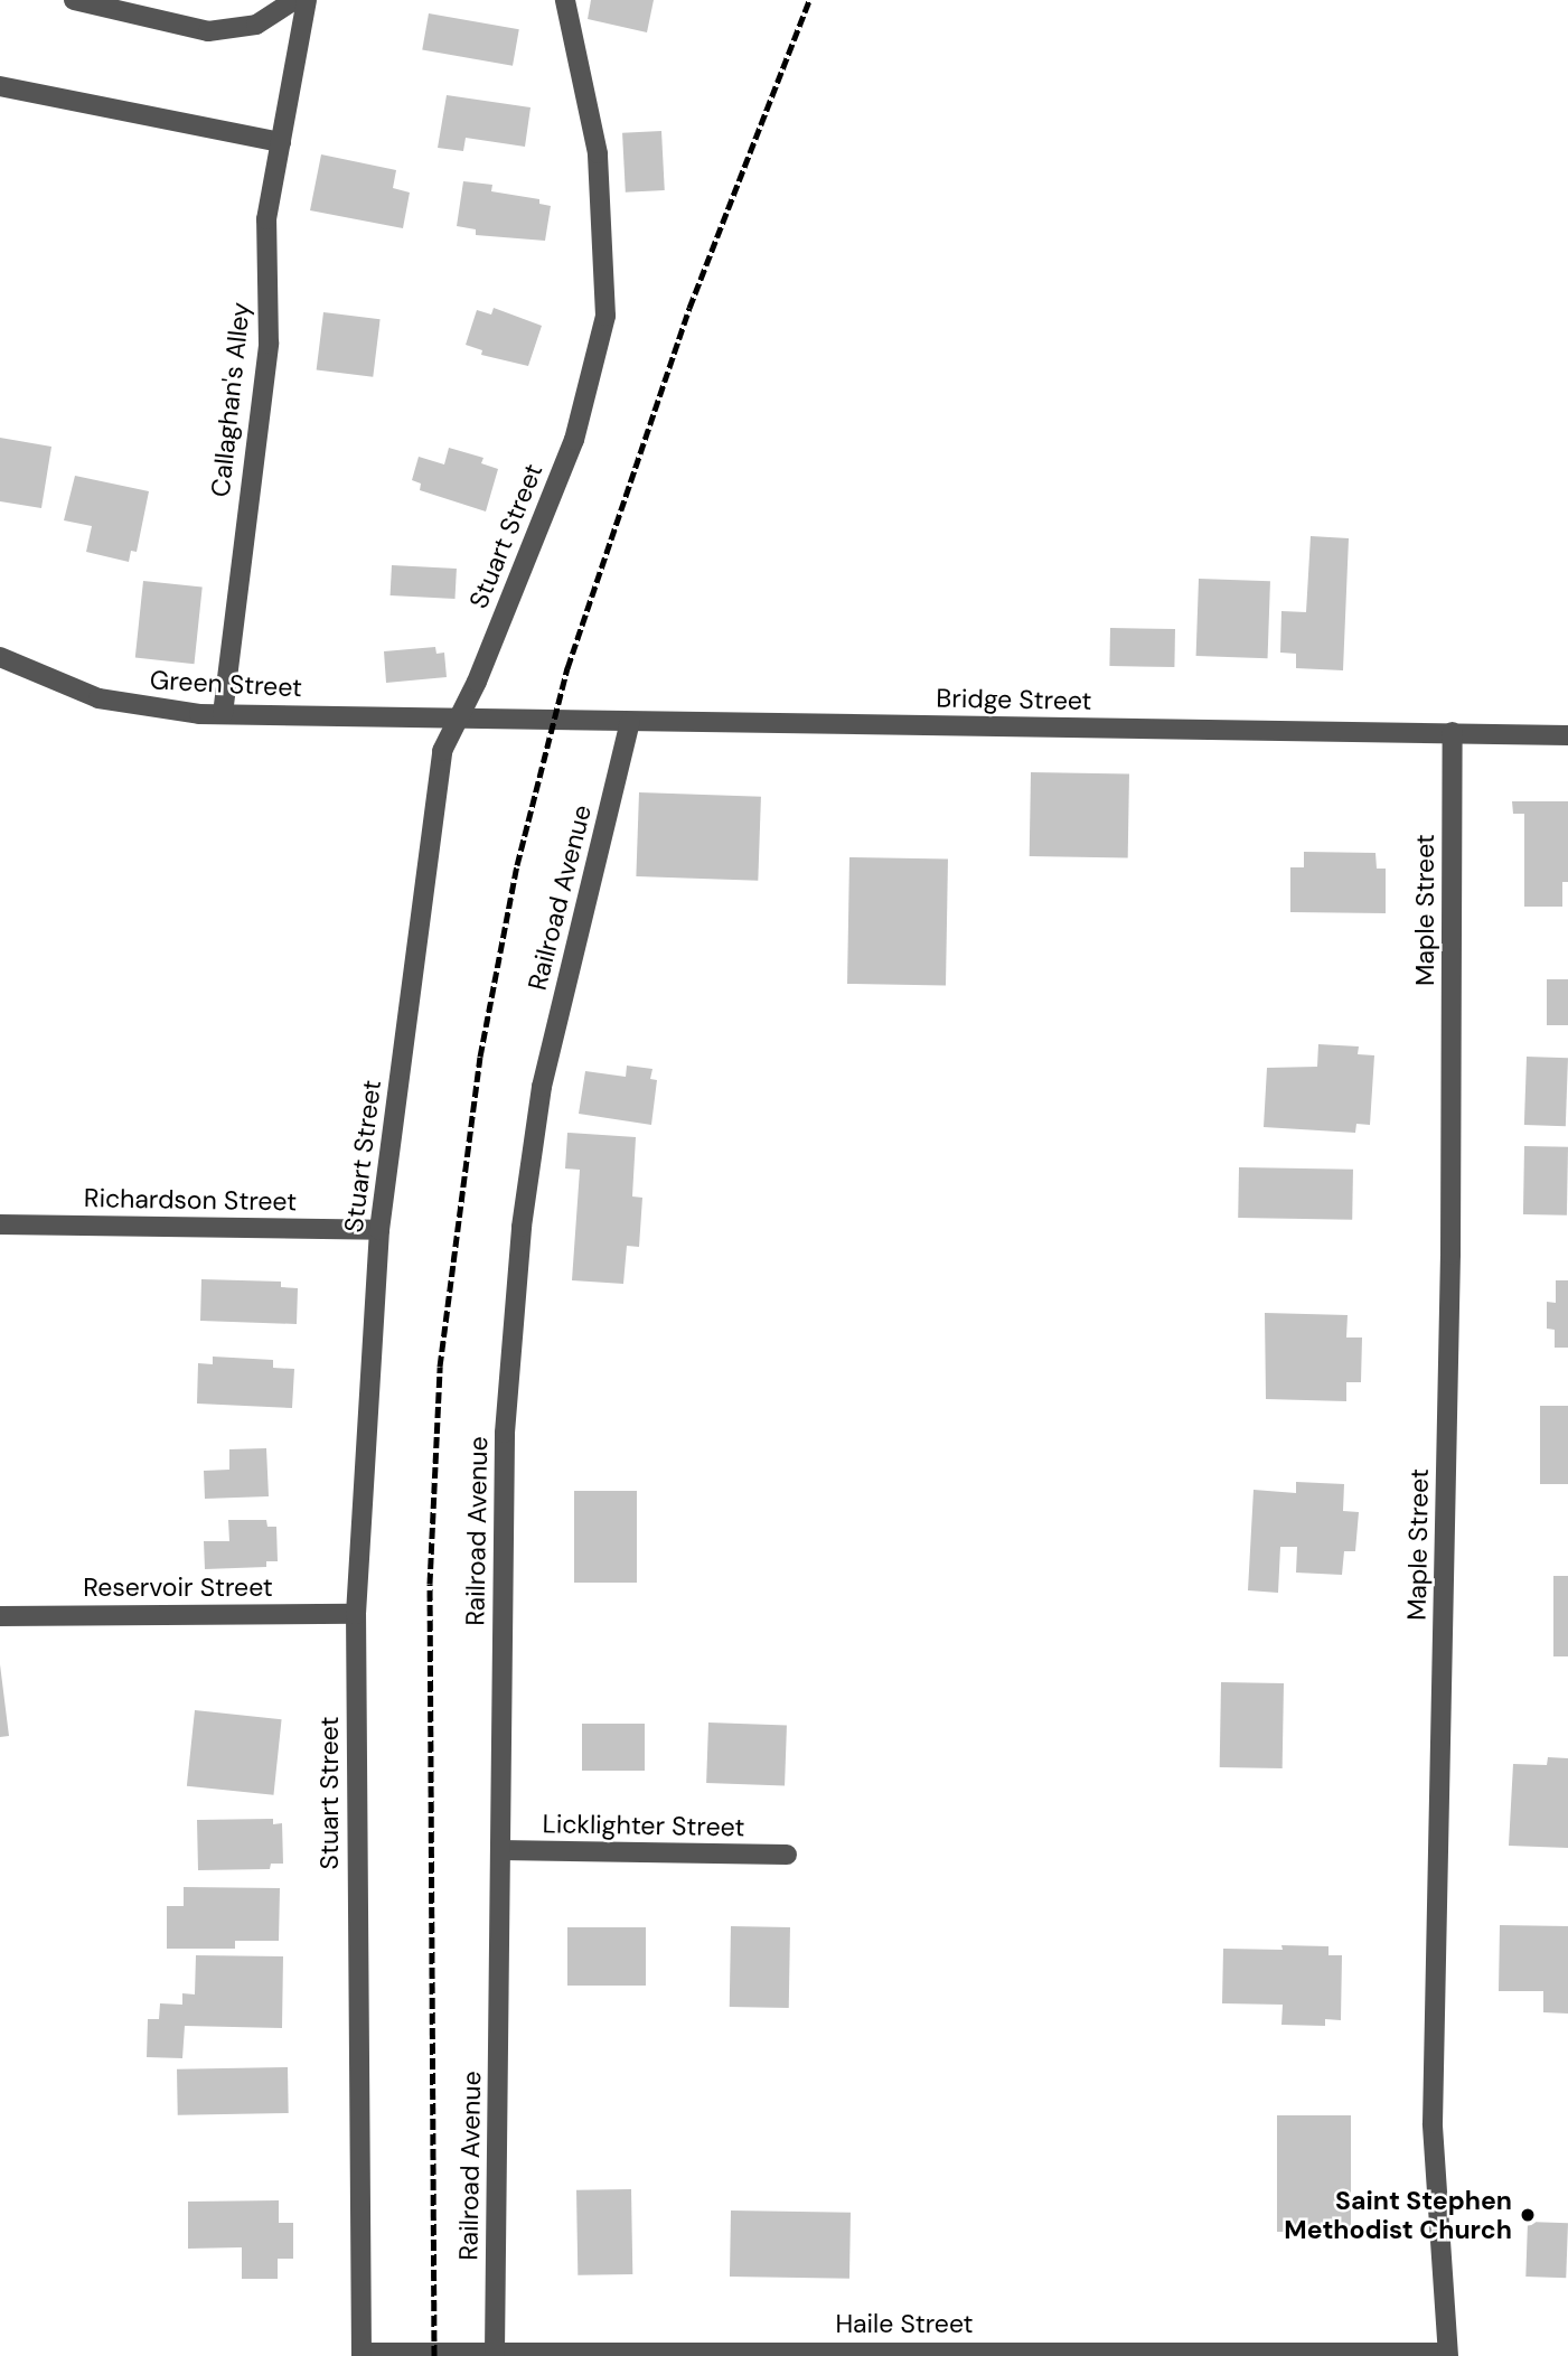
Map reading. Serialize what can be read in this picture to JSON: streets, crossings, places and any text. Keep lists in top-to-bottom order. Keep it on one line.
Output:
{"streets":{"street":["Callaghan's Alley","Stuart Street","Green Street","Bridge Street","Railroad Avenue","Maple Street","Richardson Street","Reservoir Street","Licklighter Street","Haile Street"]},"crossings":[["Callaghan's Alley","Green Street"],["Stuart Street","Green Street"],["Stuart Street","Bridge Street"],["Stuart Street","Richardson Street"],["Stuart Street","Reservoir Street"],["Stuart Street","Haile Street"],["Green Street","Bridge Street"],["Bridge Street","Railroad Avenue"],["Bridge Street","Maple Street"],["Railroad Avenue","Licklighter Street"],["Railroad Avenue","Haile Street"],["Maple Street","Haile Street"]],"places":["Saint Stephen Methodist Church"]}
